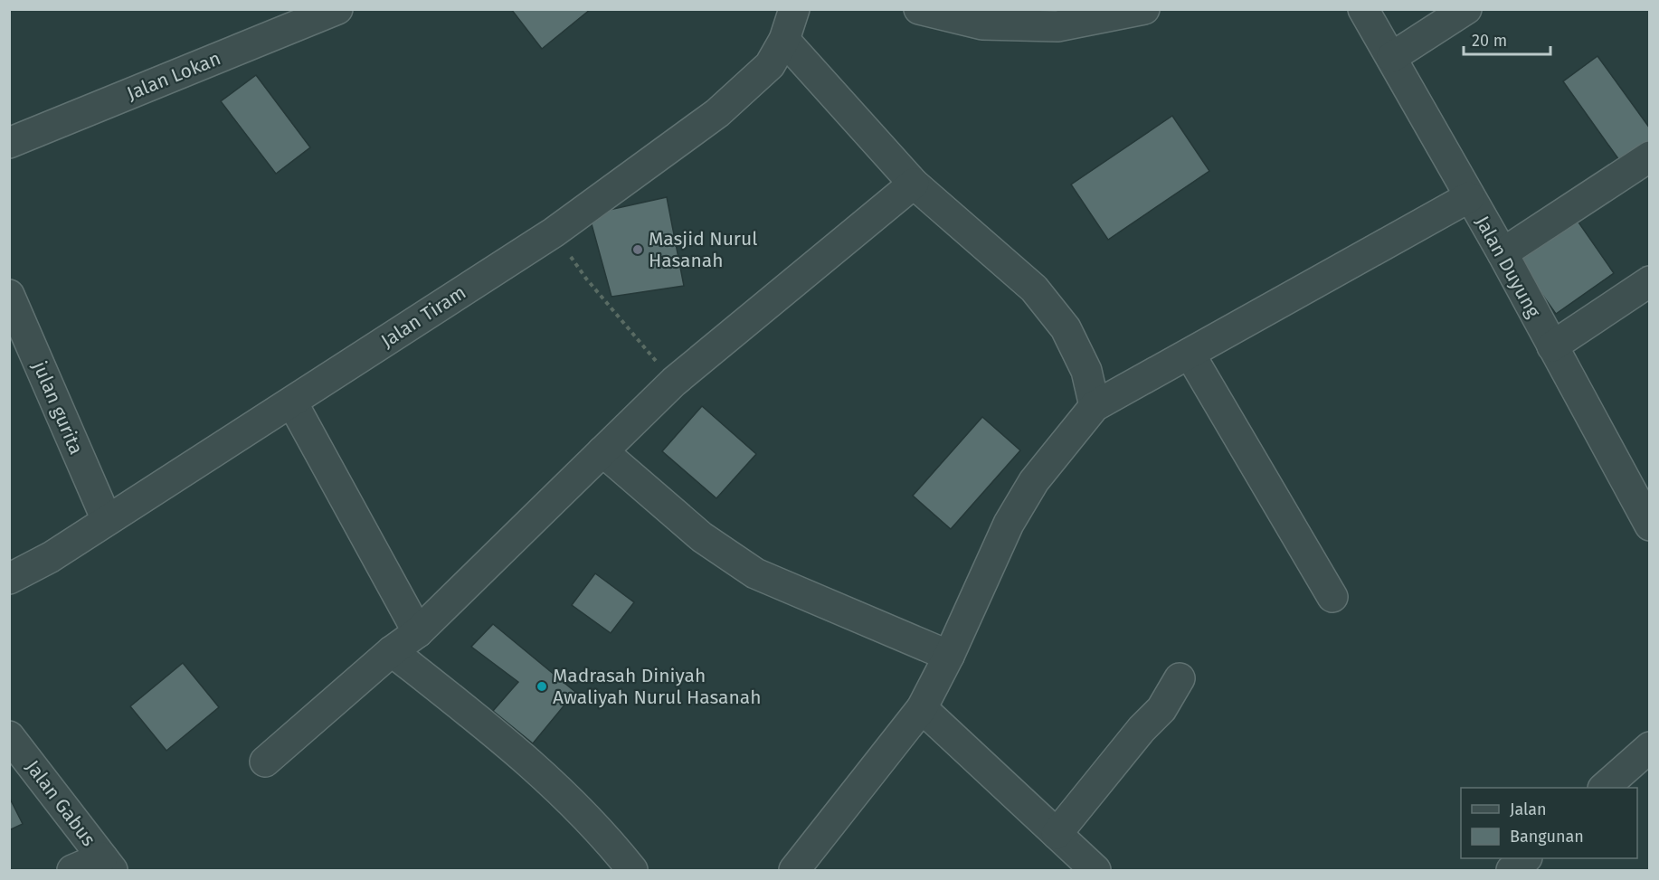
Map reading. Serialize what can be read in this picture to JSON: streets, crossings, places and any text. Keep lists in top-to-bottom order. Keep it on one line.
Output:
{"streets":{"street":["Jalan Lokan","Jalan Duyung","Jalan Tiram","julan gurita","Jalan Gabus"]},"crossings":[["Jalan Tiram","julan gurita"]],"places":["Masjid Nurul Hasanah","Madrasah Diniyah Awaliyah Nurul Hasanah"],"legend":["Jalan","Bangunan"],"scale_bar":"20 m"}
